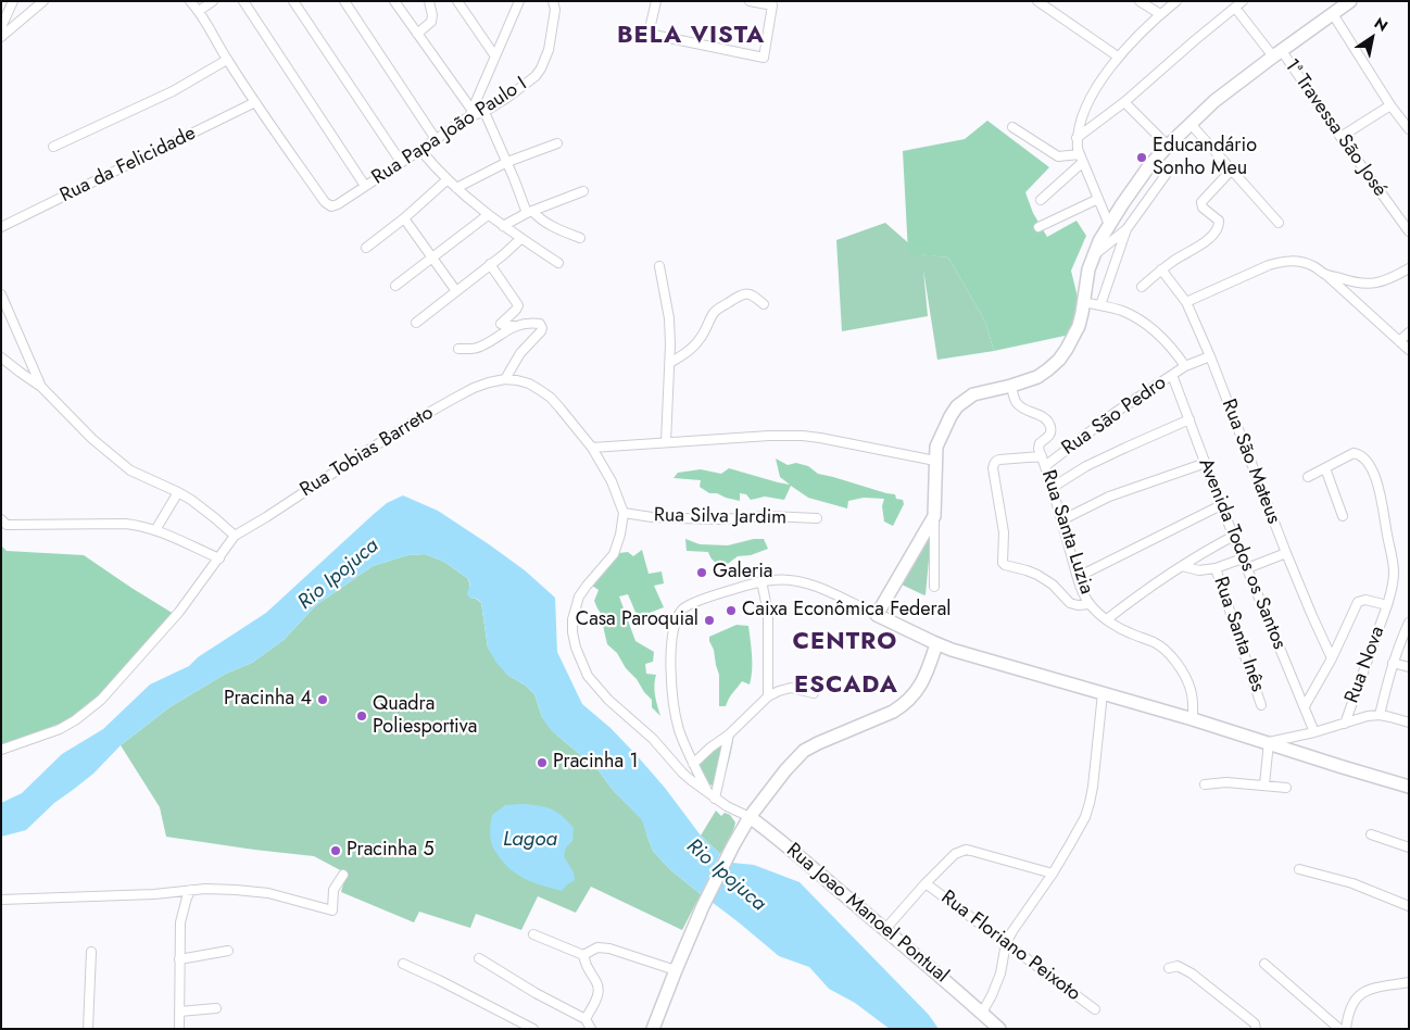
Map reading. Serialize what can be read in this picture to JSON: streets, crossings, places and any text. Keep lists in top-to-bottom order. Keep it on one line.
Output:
{"streets":{"street":["1ª Travessa São José","Rua Papa João Paulo I","Rua da Felicidade","Rua São Pedro","Rua Tobias Barreto","Rua São Mateus","Rua Silva Jardim","Rua Santa Luzia","Avenida Todos os Santos","Rua Santa Inês","Rua Nova","Rua Joao Manoel Pontual","Rua Floriano Peixoto"]},"crossings":[["Rua Papa João Paulo I","Rua da Felicidade"],["Rua São Pedro","Rua São Mateus"],["Rua São Pedro","Rua Santa Luzia"],["Rua São Pedro","Avenida Todos os Santos"]],"districts":["BELA VISTA","CENTRO","ESCADA"],"water":["Rio Ipojuca","Lagoa"],"places":["Educandário Sonho Meu","Galeria","Caixa Econômica Federal","Casa Paroquial","Pracinha 4","Quadra Poliesportiva","Pracinha 1","Pracinha 5"],"north":"top right"}
